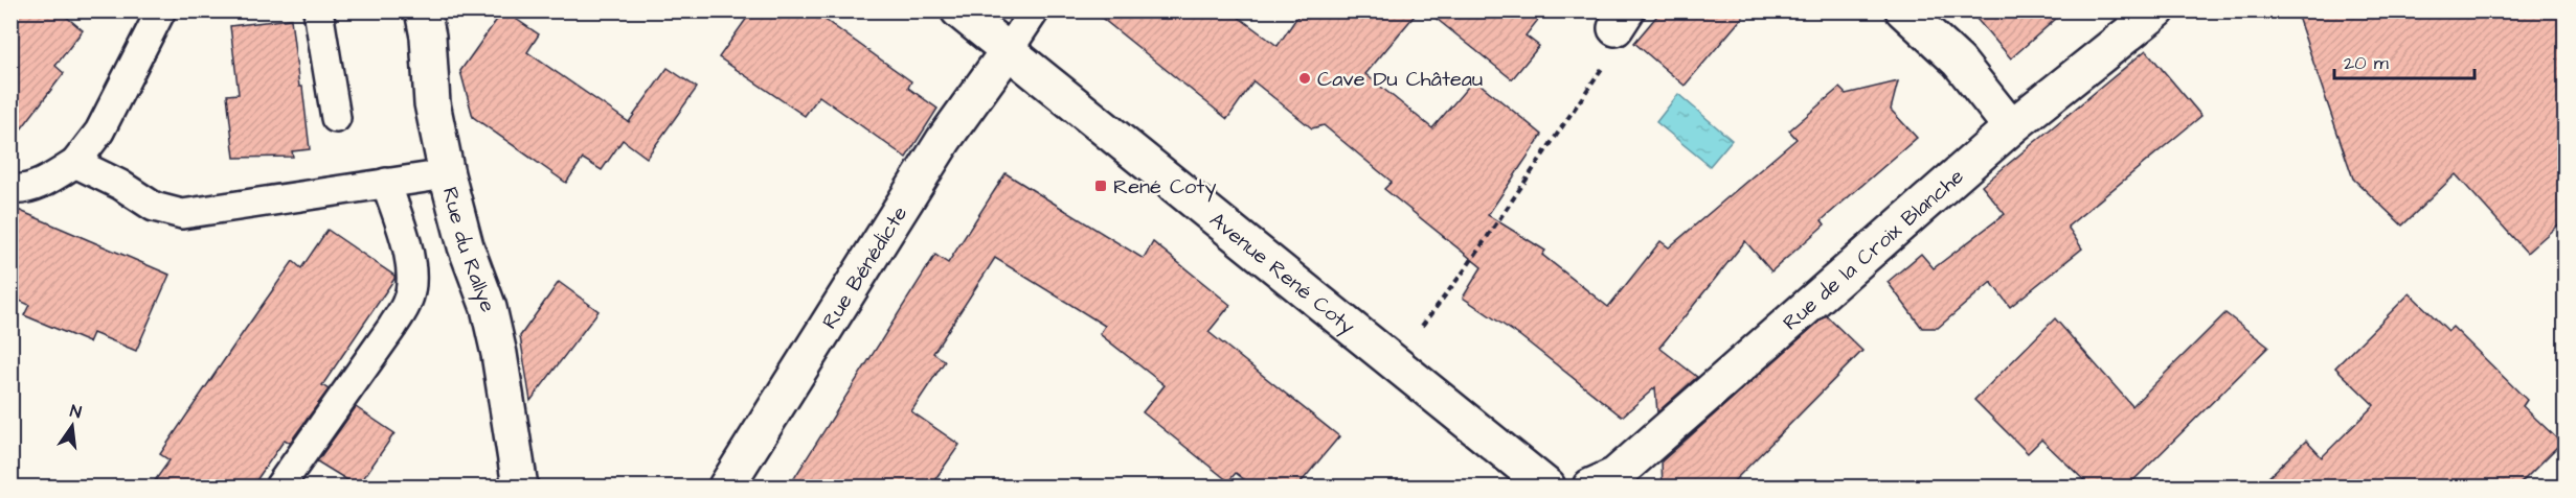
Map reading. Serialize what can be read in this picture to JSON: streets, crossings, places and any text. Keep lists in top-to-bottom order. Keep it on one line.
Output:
{"streets":{"street":["Rue de la Croix Blanche","Rue du Rallye","Rue Bénédicte","Avenue René Coty"]},"crossings":[["Rue Bénédicte","Avenue René Coty"]],"places":{"other":["Cave Du Château"],"transit":["René Coty"]},"scale_bar":"20 m","north":"top"}
